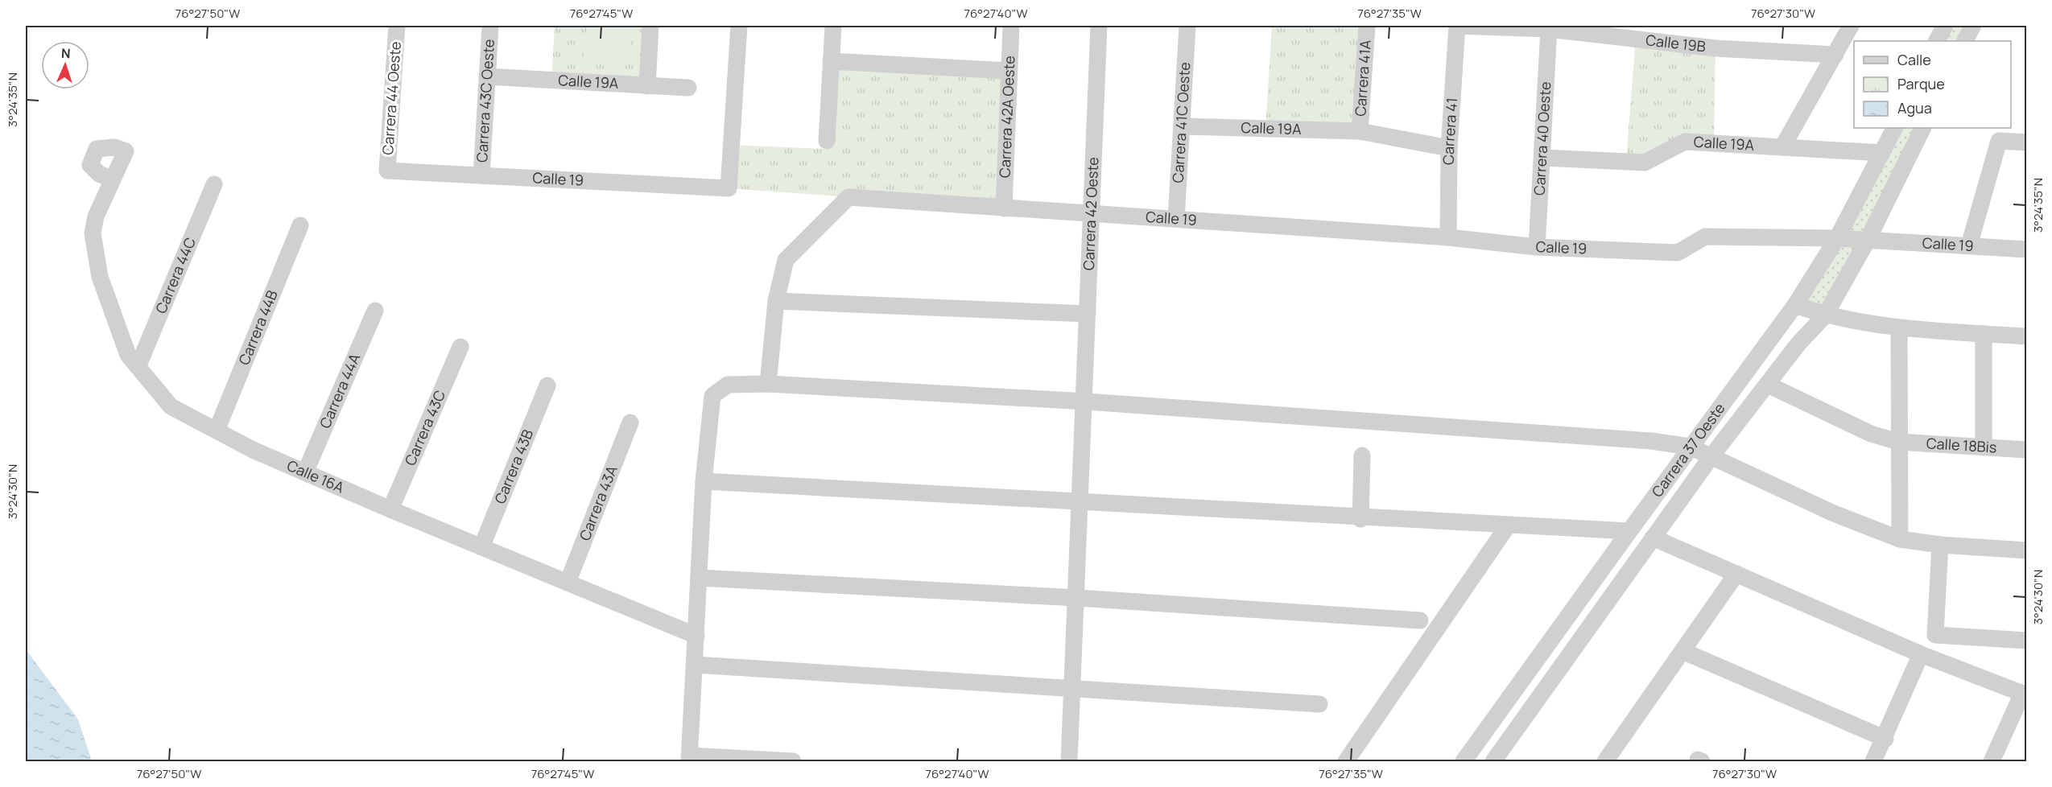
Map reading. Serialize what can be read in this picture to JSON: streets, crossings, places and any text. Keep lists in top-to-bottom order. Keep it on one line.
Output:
{"streets":{"street":["Calle 19B","Carrera 41A","Calle 19A","Carrera 44 Oeste","Carrera 43C Oeste","Carrera 42A Oeste","Carrera 41C Oeste","Carrera 41","Carrera 40 Oeste","Calle 19","Carrera 42 Oeste","Carrera 44C","Carrera 44B","Carrera 44A","Carrera 43C","Calle 18Bis","Carrera 37 Oeste","Carrera 43B","Calle 16A","Carrera 43A"]},"crossings":[["Calle 19B","Carrera 41"],["Calle 19B","Carrera 40 Oeste"],["Carrera 41A","Calle 19A"],["Calle 19A","Carrera 43C Oeste"],["Calle 19A","Carrera 41C Oeste"],["Calle 19A","Carrera 41"],["Calle 19A","Carrera 40 Oeste"],["Calle 19A","Carrera 37 Oeste"],["Carrera 44 Oeste","Calle 19"],["Carrera 43C Oeste","Calle 19"],["Carrera 42A Oeste","Calle 19"],["Carrera 41C Oeste","Calle 19"],["Carrera 41","Calle 19"],["Carrera 40 Oeste","Calle 19"],["Calle 19","Carrera 42 Oeste"],["Calle 19","Carrera 37 Oeste"],["Carrera 44C","Calle 16A"],["Carrera 44B","Calle 16A"],["Carrera 44A","Calle 16A"],["Carrera 43C","Calle 16A"],["Calle 18Bis","Carrera 37 Oeste"],["Carrera 43B","Calle 16A"],["Calle 16A","Carrera 43A"]],"legend":["Calle","Parque","Agua"],"north":"top","coordinates":["76°27'50\"W","76°27'45\"W","76°27'40\"W","76°27'35\"W","76°27'30\"W","3°24'35\"N","3°24'30\"N"]}
